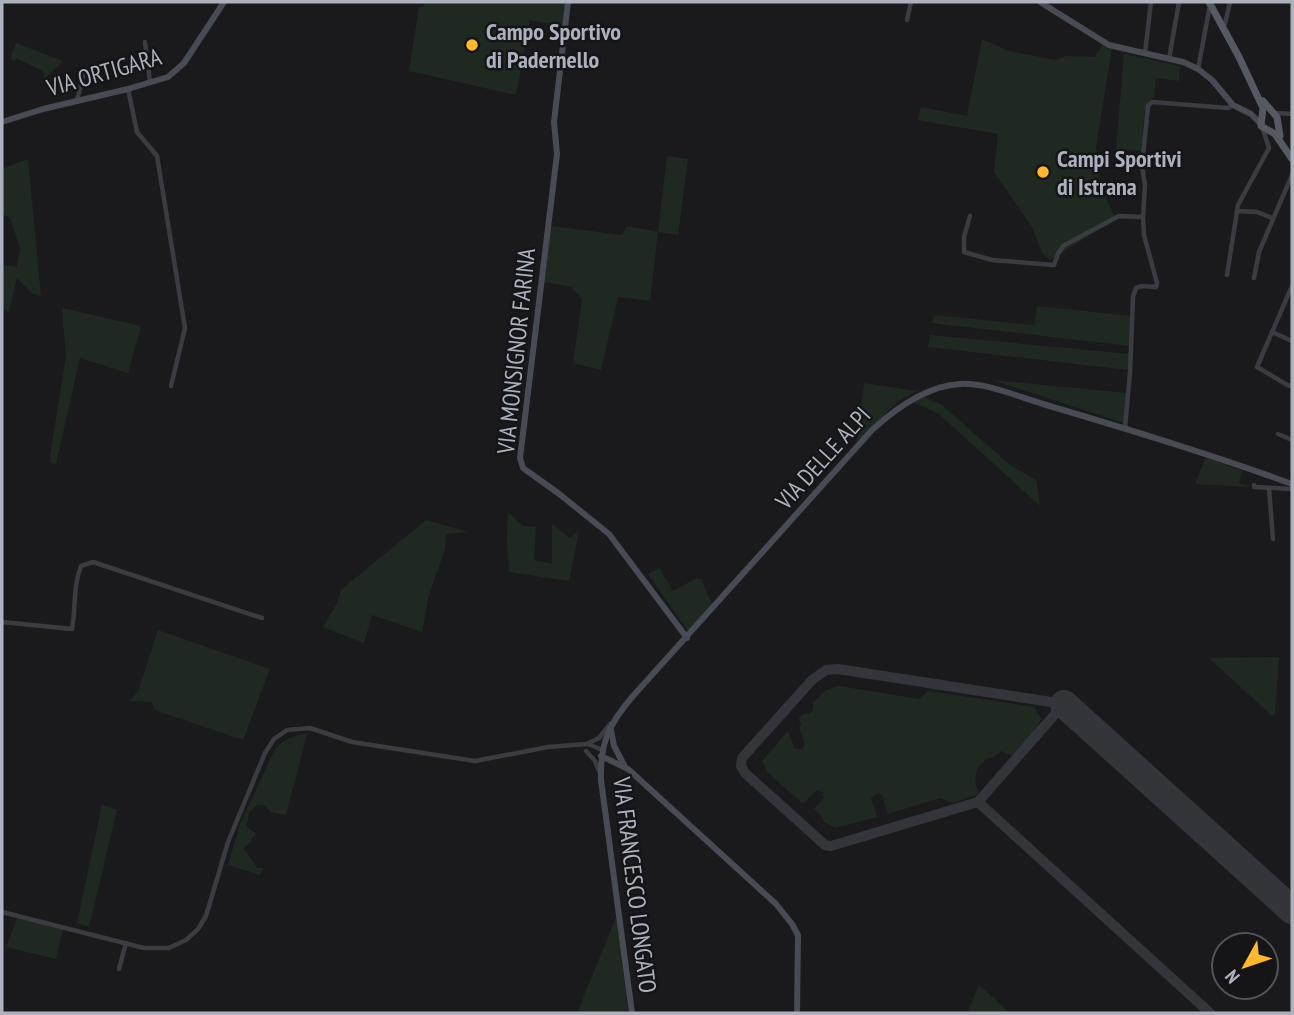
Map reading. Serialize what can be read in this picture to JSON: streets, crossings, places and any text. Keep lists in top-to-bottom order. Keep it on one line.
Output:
{"streets":{"street":["VIA ORTIGARA","VIA MONSIGNOR FARINA","VIA DELLE ALPI","VIA FRANCESCO LONGATO"]},"crossings":[["VIA MONSIGNOR FARINA","VIA DELLE ALPI"],["VIA DELLE ALPI","VIA FRANCESCO LONGATO"]],"places":["Campo Sportivo di Padernello","Campi Sportivi di Istrana"],"north":"bottom left"}
